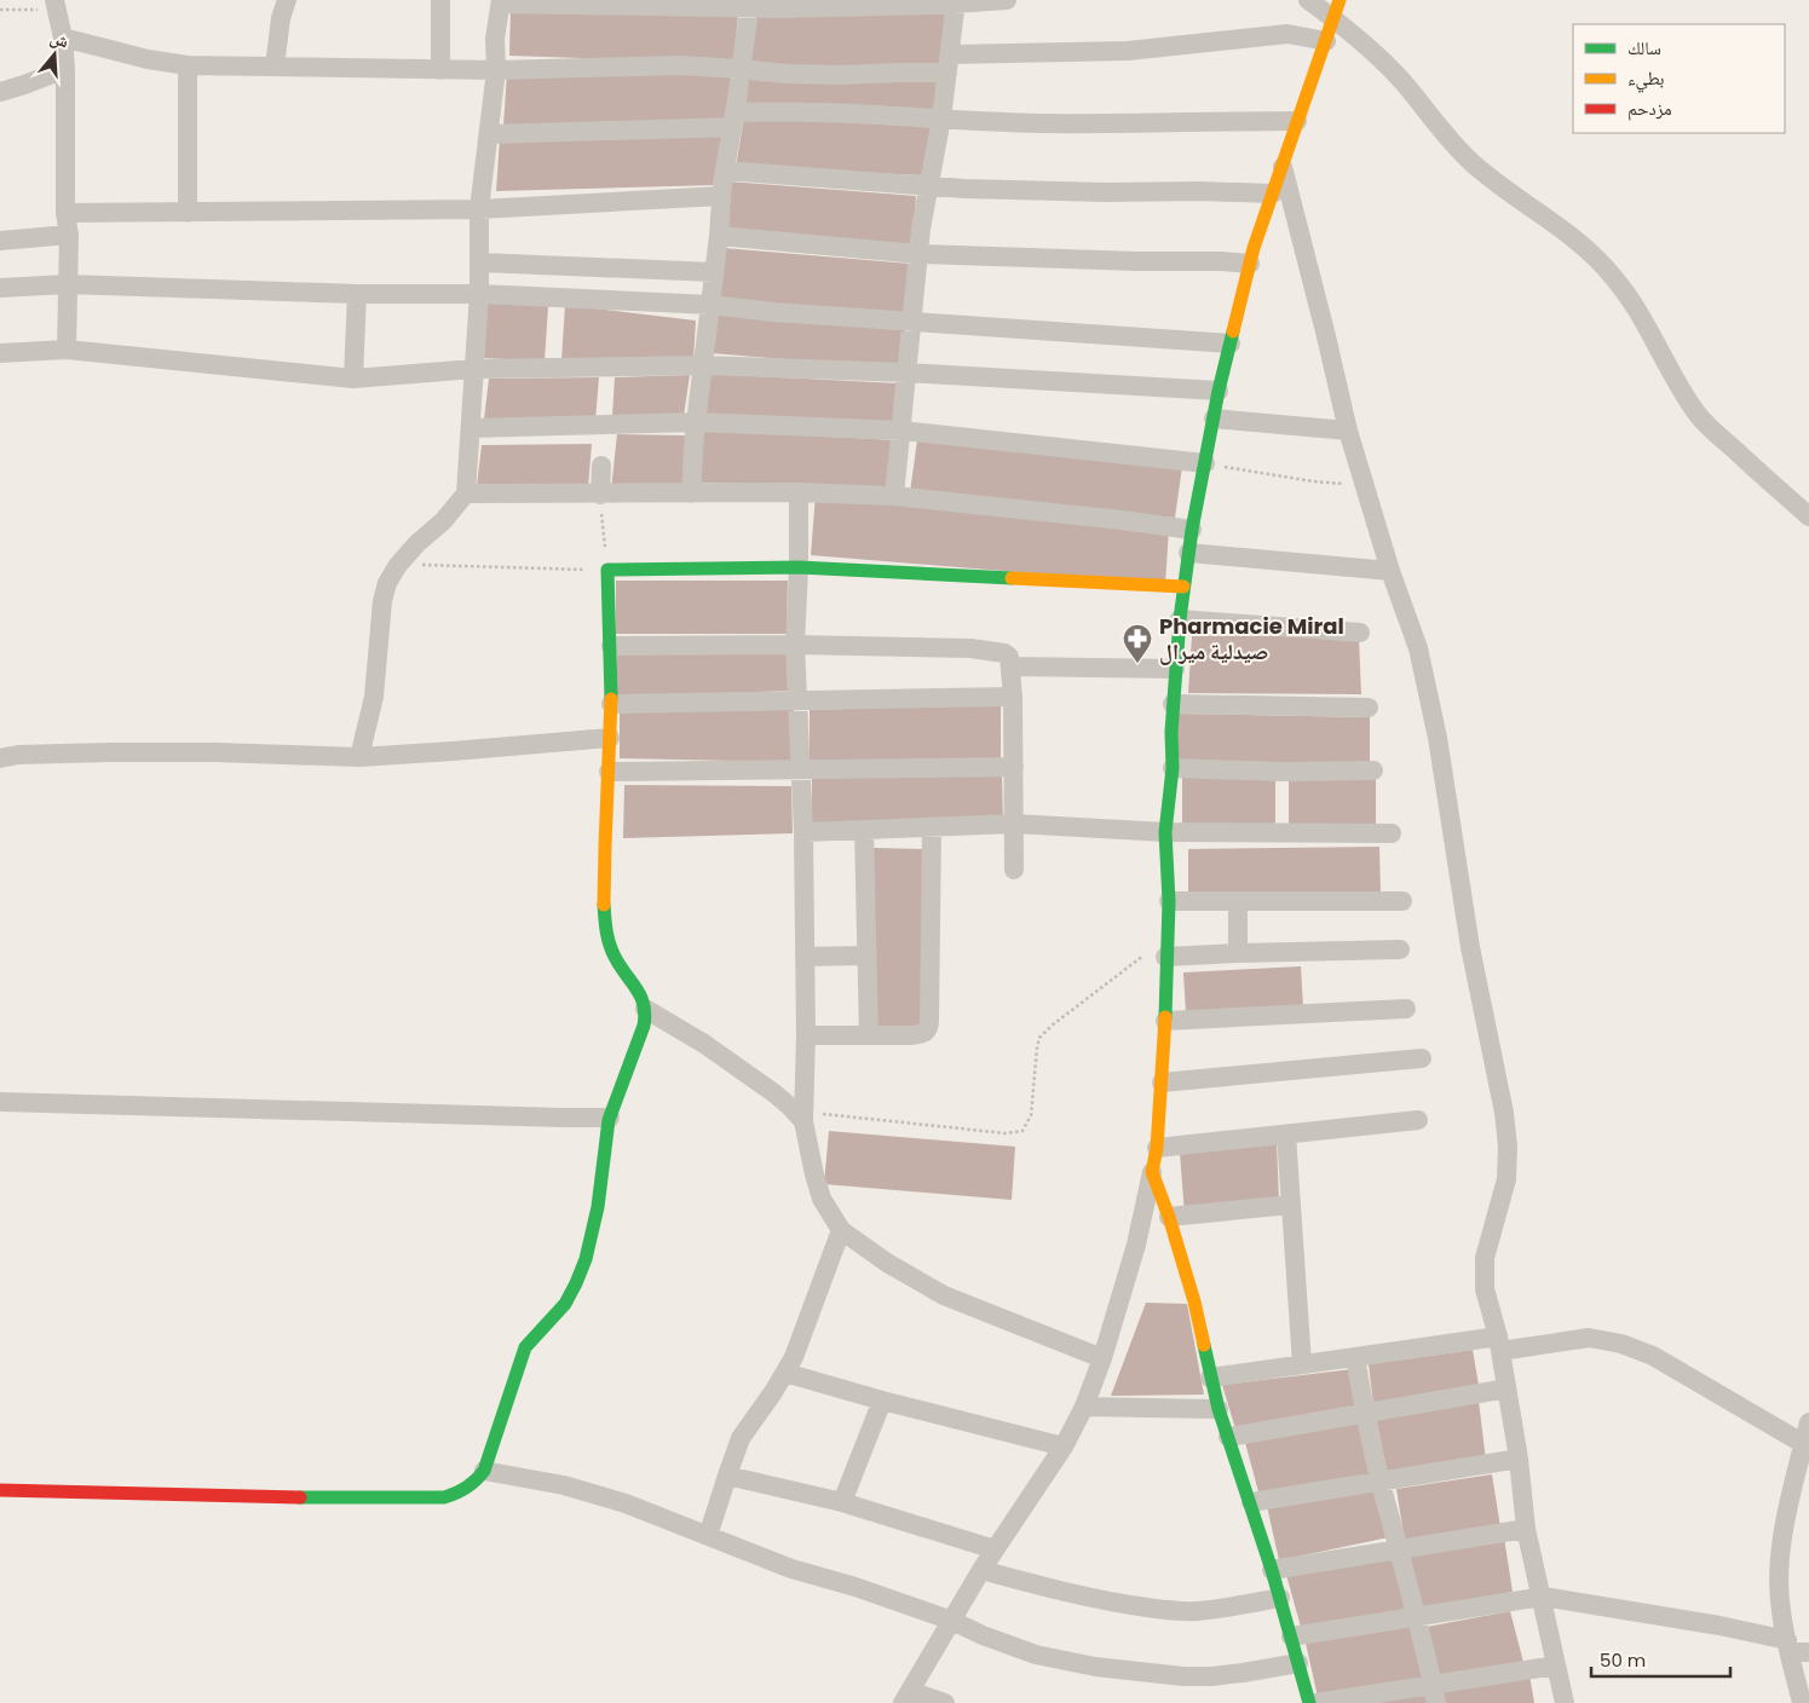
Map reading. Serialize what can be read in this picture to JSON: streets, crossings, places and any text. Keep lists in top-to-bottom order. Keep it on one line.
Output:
{"places":{"pharmacy":["Pharmacie Miral صيدلية ميرال"]},"legend":["سالك","بطيء","مزدحم"],"scale_bar":"50 m","north":"top"}
